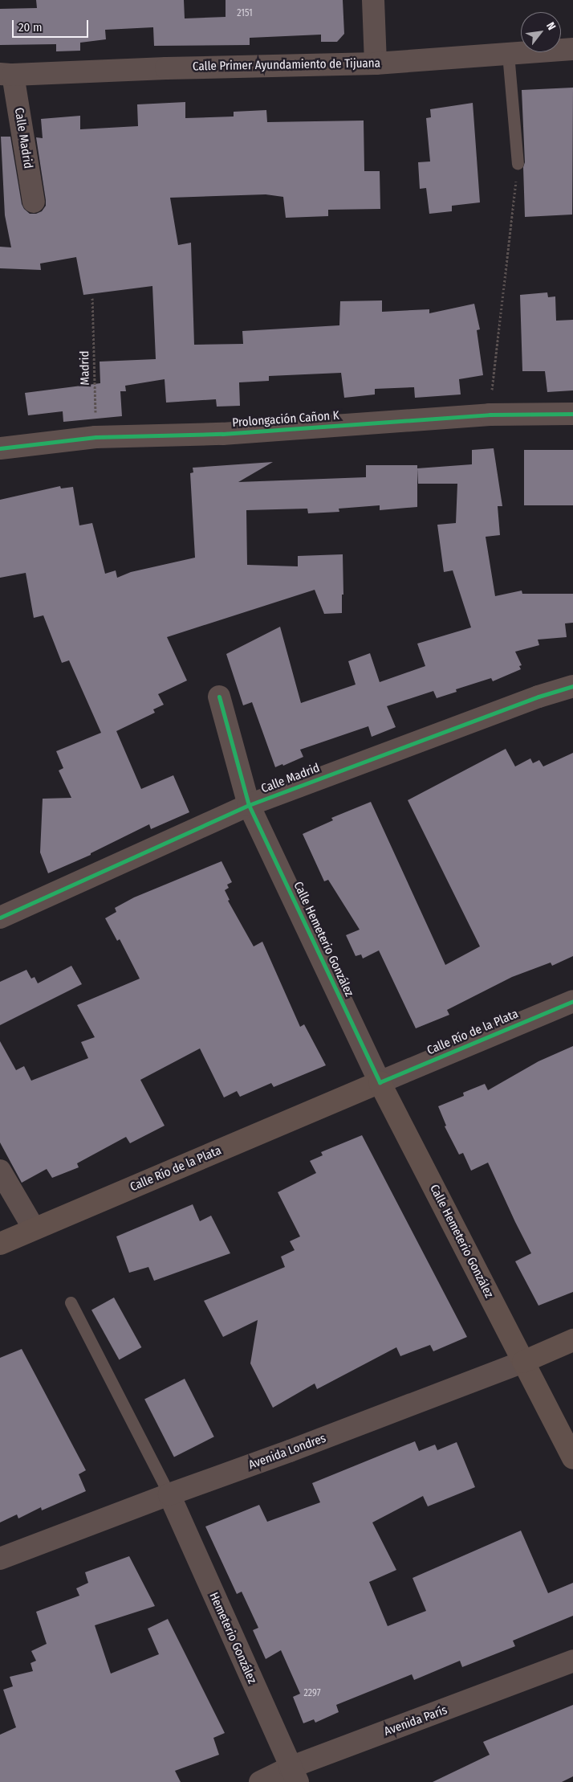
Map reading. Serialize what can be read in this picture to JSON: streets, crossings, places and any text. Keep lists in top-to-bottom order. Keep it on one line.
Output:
{"streets":{"main road":["Calle Hemeterio González","Calle Río de la Plata","Avenida Londres"],"street":["Calle Primer Ayundamiento de Tijuana","Calle Madrid","Prolongación Cañon K","Hemeterio González","Avenida París"],"path":["Madrid"]},"crossings":[["Calle Primer Ayundamiento de Tijuana","Calle Madrid"],["Calle Madrid","Calle Hemeterio González"],["Madrid","Prolongación Cañon K"],["Calle Hemeterio González","Calle Río de la Plata"],["Calle Hemeterio González","Avenida Londres"],["Avenida Londres","Hemeterio González"],["Hemeterio González","Avenida París"]],"house_numbers":["2151","2297"],"scale_bar":"20 m","north":"top right"}
